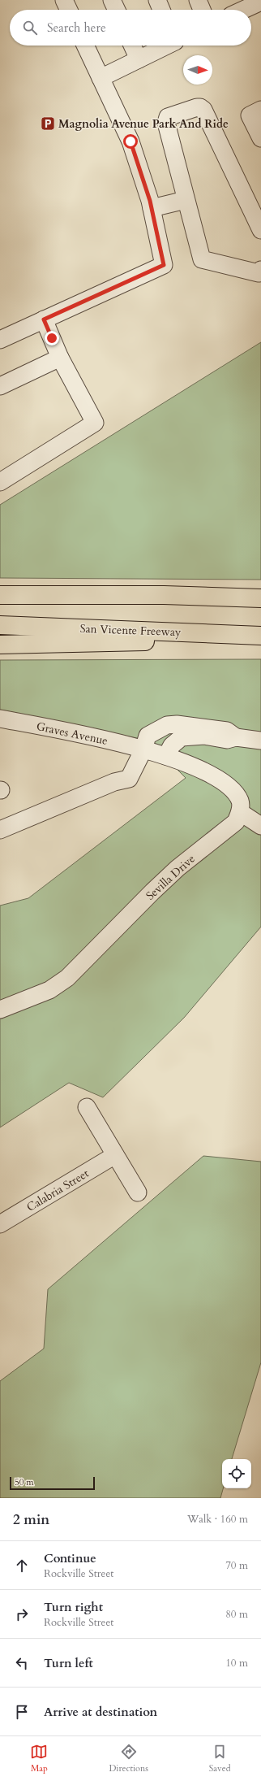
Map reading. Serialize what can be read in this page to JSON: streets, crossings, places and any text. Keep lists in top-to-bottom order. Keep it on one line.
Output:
{"streets":{"highway":["San Vicente Freeway"],"street":["Graves Avenue","Sevilla Drive","Calabria Street"]},"places":{"parking":["Magnolia Avenue Park And Ride"]},"scale_bar":"50 m","north":"right","page":{"search":"Search here","scale":"50 m","heading":["2 min","Walk · 160 m"],"list":[["Continue","Rockville Street","70 m"],["Turn right","Rockville Street","80 m"],["Turn left","10 m"],"Arrive at destination"],"nav":["Map","Directions","Saved"]}}
